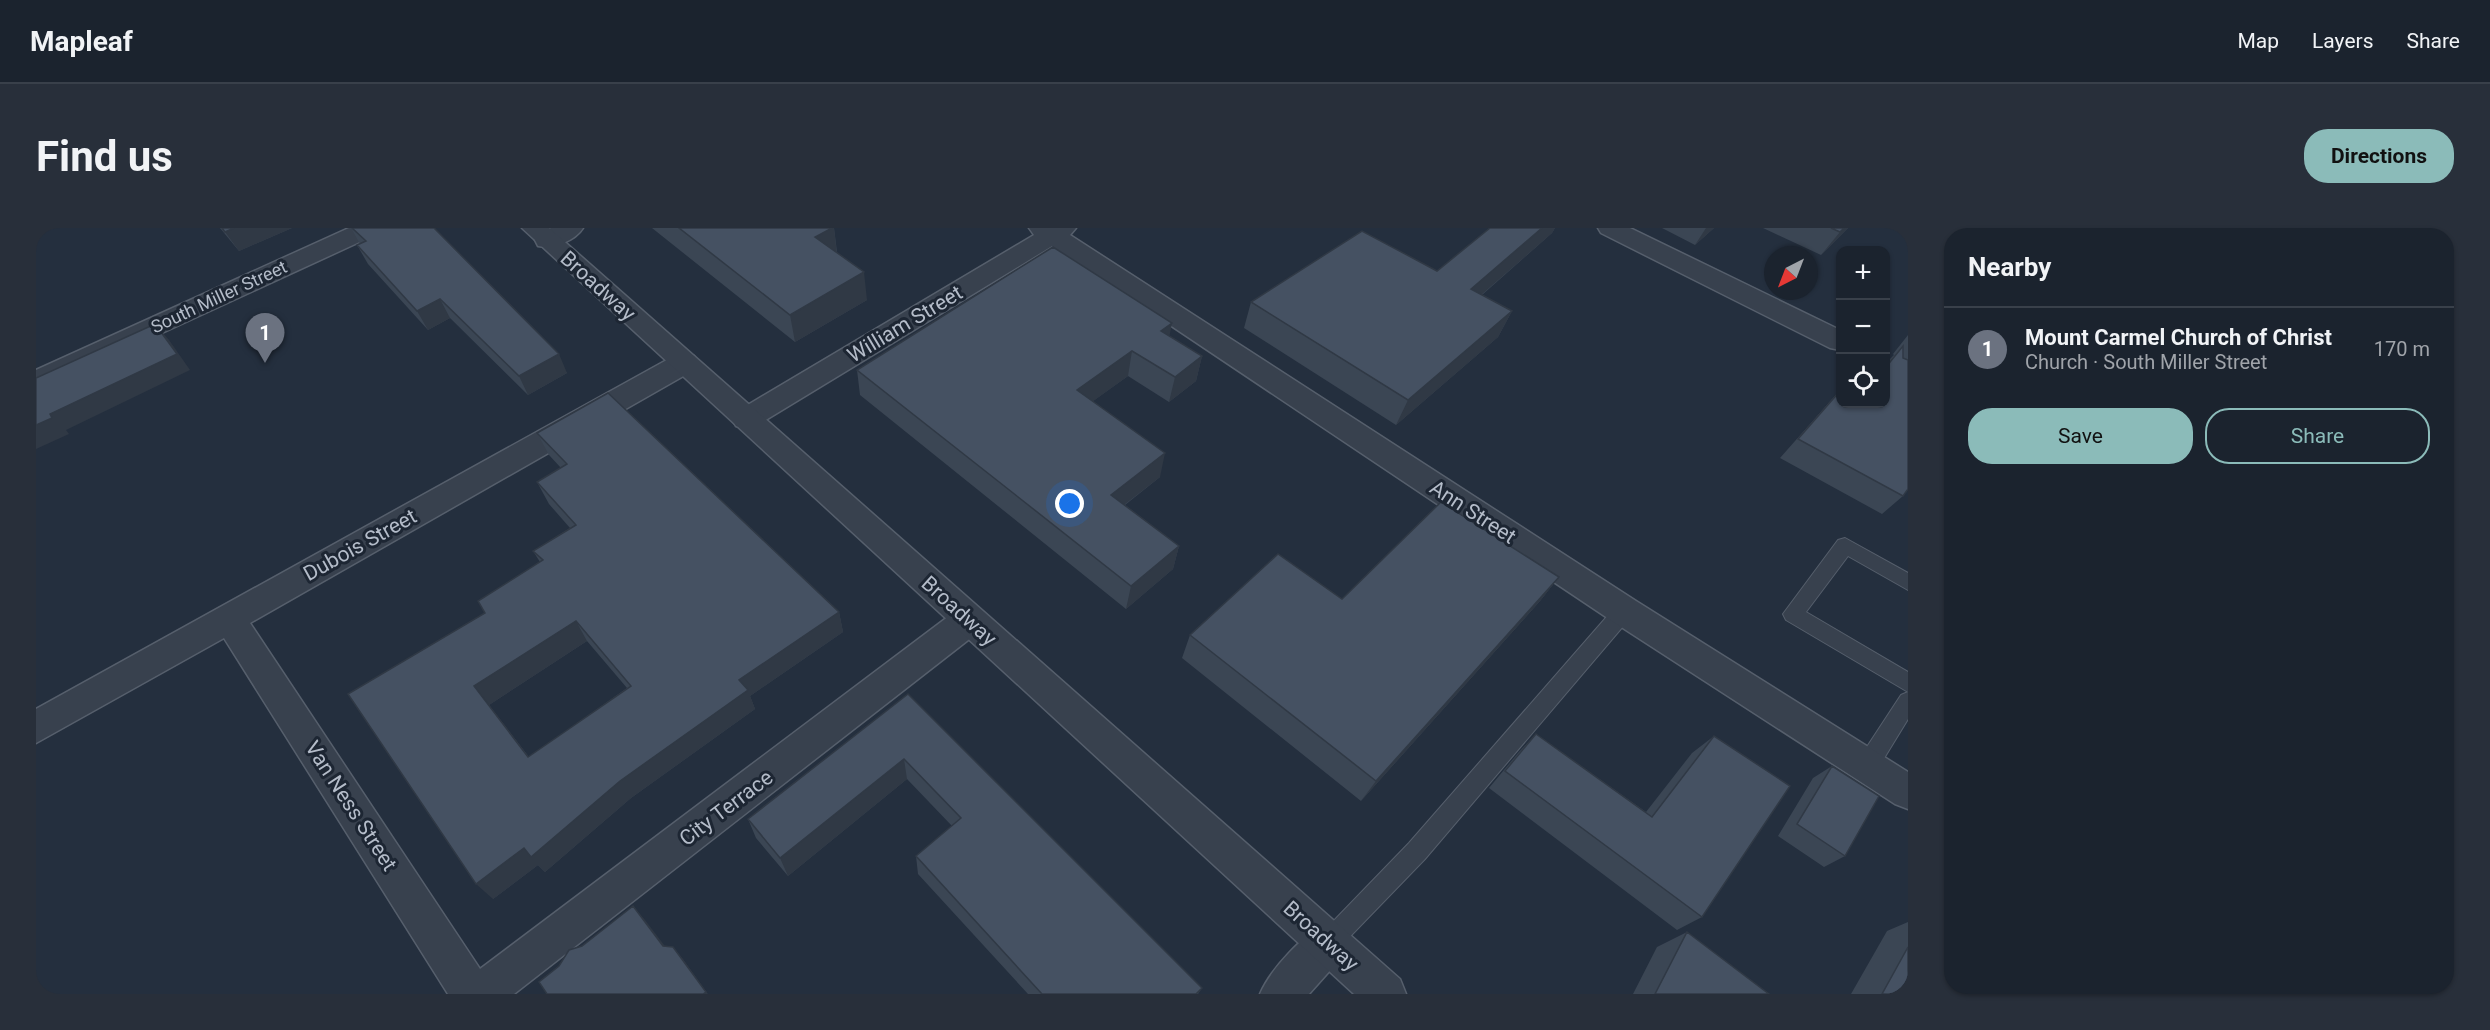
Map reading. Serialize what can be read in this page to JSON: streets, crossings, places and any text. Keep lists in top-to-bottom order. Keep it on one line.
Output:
{"streets":{"street":["Broadway","South Miller Street","William Street","Ann Street","Dubois Street","Van Ness Street","City Terrace"]},"crossings":[["Broadway","William Street"],["Broadway","Dubois Street"],["Broadway","City Terrace"],["William Street","Ann Street"],["Dubois Street","Van Ness Street"]],"north":"bottom left","page":{"header":"Mapleaf","nav":["Map","Layers","Share"],"buttons":["Directions",["Save","Share"]],"title":"Find us","heading":"Nearby","map_buttons":["+","−"],"list":[{"mark":"1","name":"Mount Carmel Church of Christ","note":"Church · South Miller Street","value":"170 m"}],"pins":"1"}}
